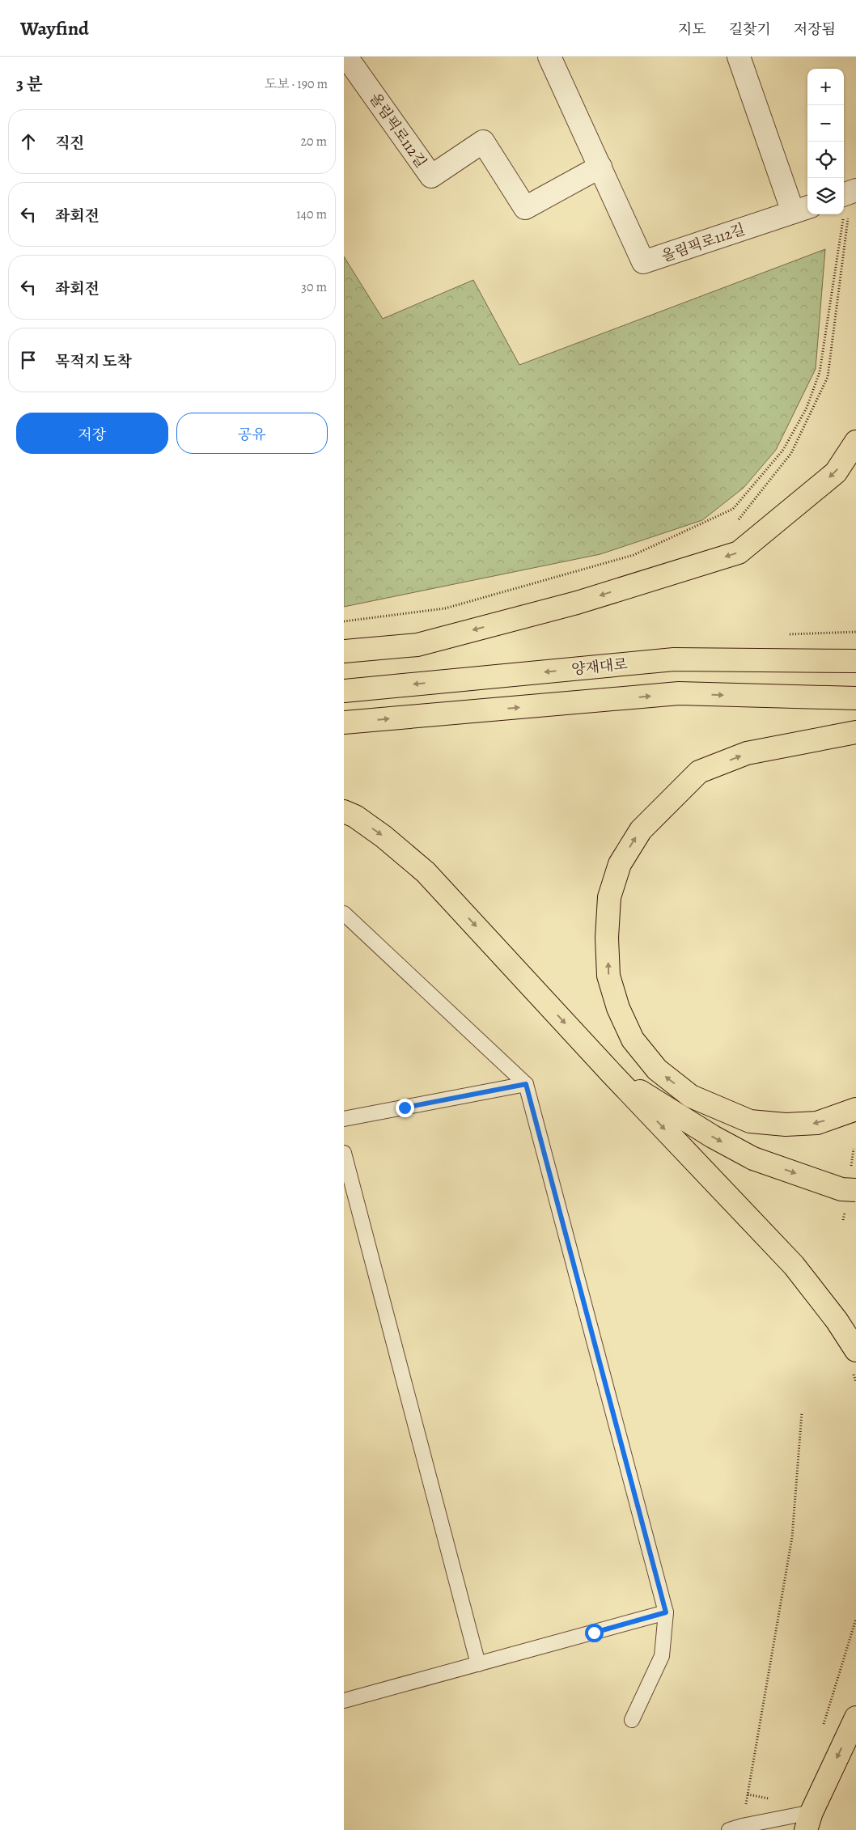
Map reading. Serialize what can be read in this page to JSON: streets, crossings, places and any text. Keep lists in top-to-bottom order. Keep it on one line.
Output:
{"streets":{"main road":["양재대로"],"street":["올림픽로112길"]},"page":{"header":"Wayfind","nav":["지도","길찾기","저장됨"],"heading":["3 분","도보 · 190 m"],"map_buttons":["+","−"],"list":[["직진","20 m"],["좌회전","140 m"],["좌회전","30 m"],"목적지 도착"],"buttons":["저장","공유"]}}
